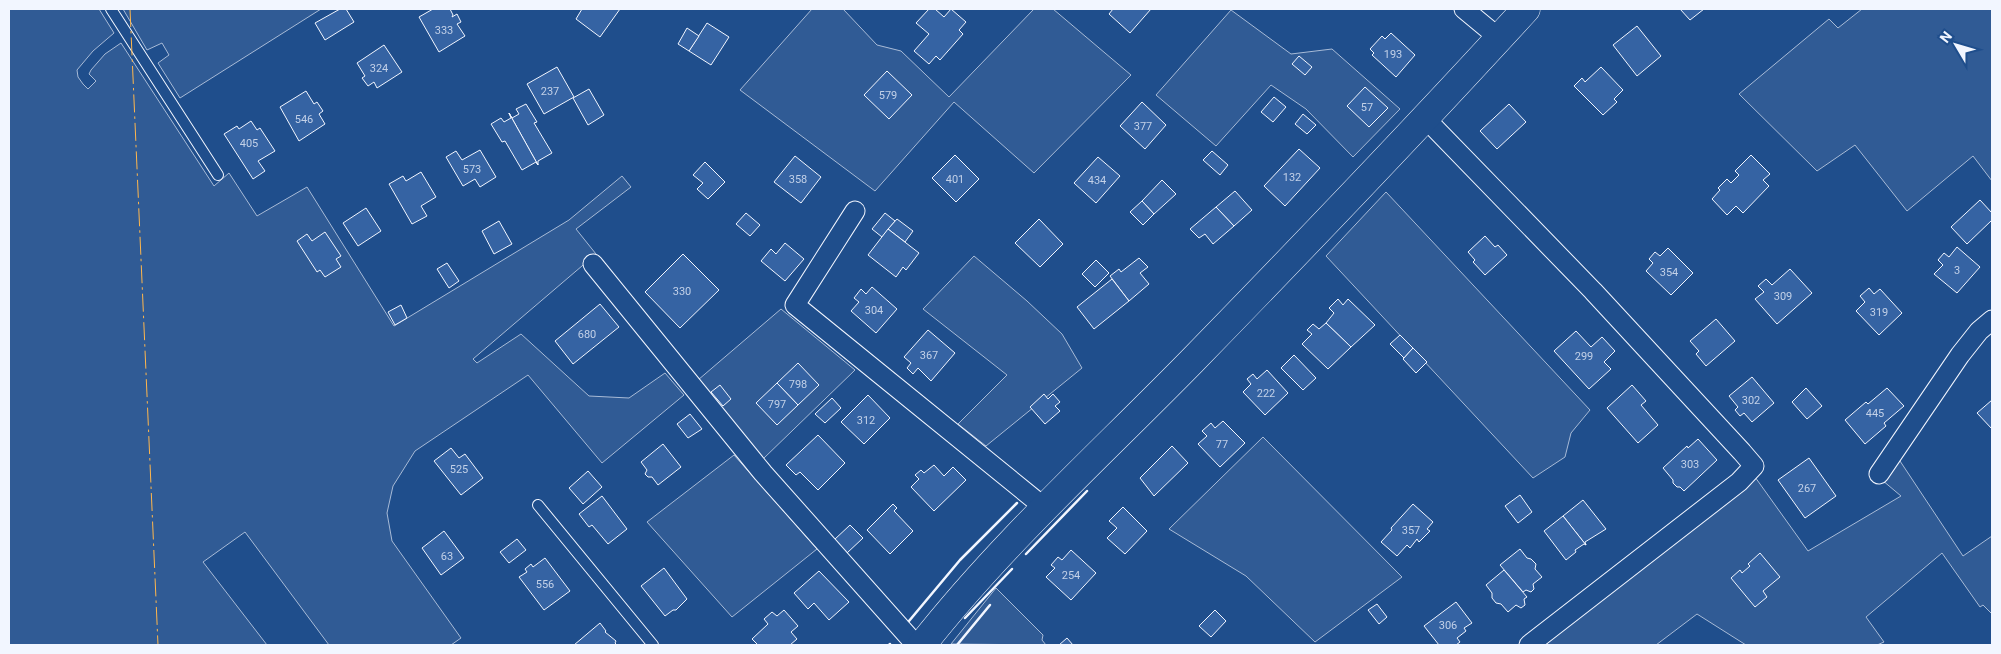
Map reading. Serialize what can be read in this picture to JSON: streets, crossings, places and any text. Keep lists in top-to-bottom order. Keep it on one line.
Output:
{"house_numbers":["333","193","324","237","579","57","546","377","405","573","132","358","401","434","3","354","330","309","304","319","680","367","299","798","222","302","797","445","312","77","303","525","267","357","63","254","556","306"],"north":"top left"}
